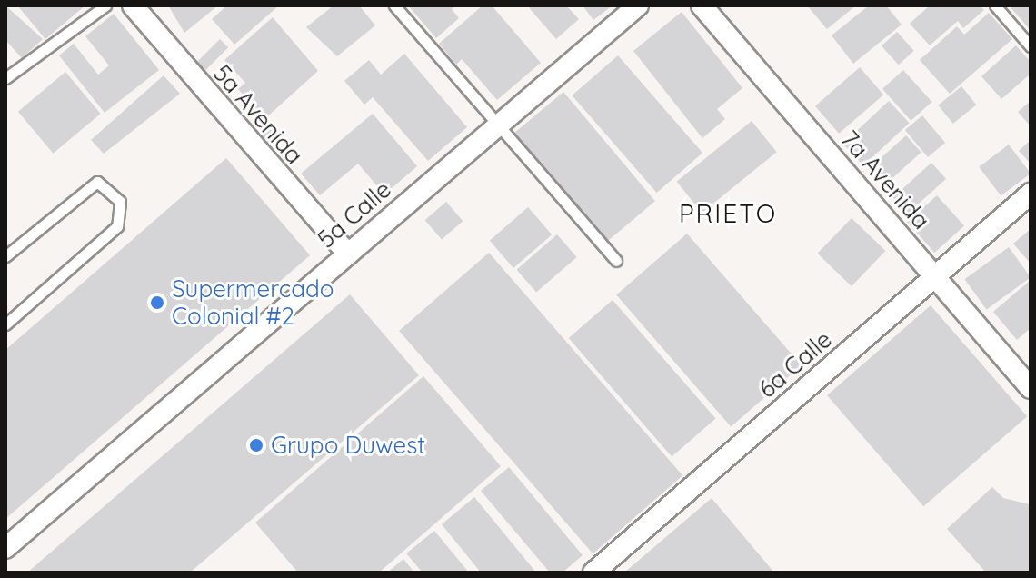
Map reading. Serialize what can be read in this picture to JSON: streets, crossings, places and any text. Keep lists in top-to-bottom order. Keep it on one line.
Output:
{"streets":{"street":["5a Avenida","7a Avenida","5a Calle","6a Calle"]},"crossings":[["5a Avenida","5a Calle"],["7a Avenida","6a Calle"]],"districts":["PRIETO"],"places":["Supermercado Colonial #2","Grupo Duwest"]}
